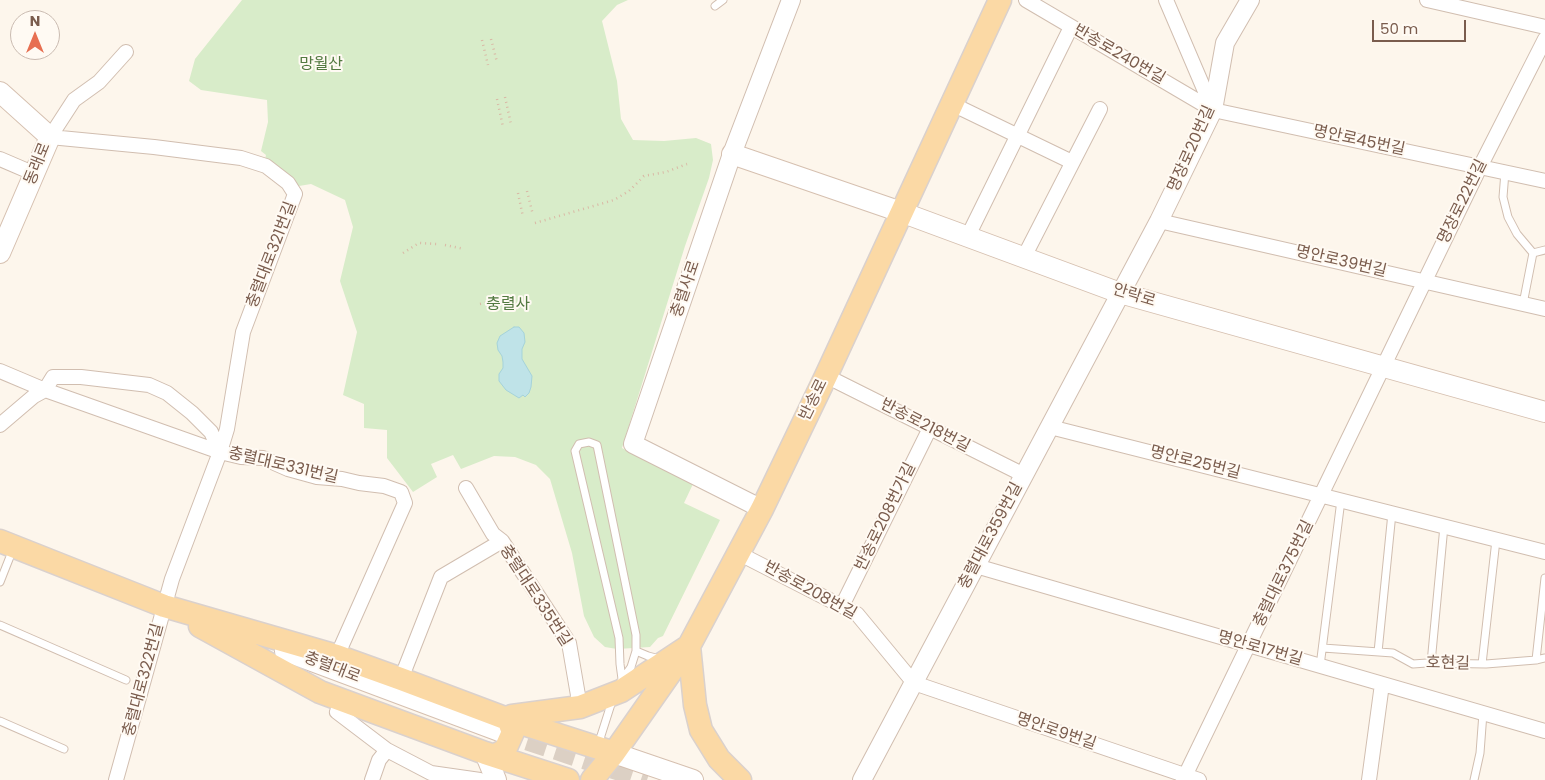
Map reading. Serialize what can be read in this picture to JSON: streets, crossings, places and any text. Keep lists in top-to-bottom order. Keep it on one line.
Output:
{"streets":{"main road":["동래로","안락로","반송로","충렬대로"],"street":["반송로240번길","명안로45번길","명장로20번길","명장로22번길","충렬대로321번길","명안로39번길","충렬사로","반송로218번길","명안로25번길","충렬대로331번길","반송로208번가길","충렬대로359번길","충렬대로375번길","반송로208번길","충렬대로335번길","명안로17번길","충렬대로322번길","명안로9번길"],"lane":["호현길"]},"crossings":[["반송로240번길","명안로45번길"],["반송로240번길","명장로20번길"],["명안로45번길","명장로20번길"],["명안로45번길","명장로22번길"],["명장로20번길","명안로39번길"],["명장로20번길","안락로"],["명장로20번길","충렬대로359번길"],["동래로","충렬대로321번길"],["명장로22번길","명안로39번길"],["명장로22번길","안락로"],["명장로22번길","충렬대로375번길"],["충렬대로321번길","충렬대로331번길"],["충렬대로321번길","충렬대로322번길"],["충렬사로","안락로"],["충렬사로","반송로"],["안락로","반송로"],["안락로","충렬대로359번길"],["안락로","충렬대로375번길"],["반송로","반송로218번길"],["반송로","반송로208번길"],["반송로218번길","반송로208번가길"],["반송로218번길","충렬대로359번길"],["명안로25번길","충렬대로359번길"],["명안로25번길","충렬대로375번길"],["반송로208번가길","반송로208번길"],["충렬대로359번길","반송로208번길"],["충렬대로359번길","명안로17번길"],["충렬대로359번길","명안로9번길"],["충렬대로375번길","명안로17번길"],["충렬대로375번길","명안로9번길"],["반송로208번길","명안로9번길"],["충렬대로","충렬대로322번길"]],"parks":["망월산","충렬사"],"scale_bar":"50 m","north":"top"}
